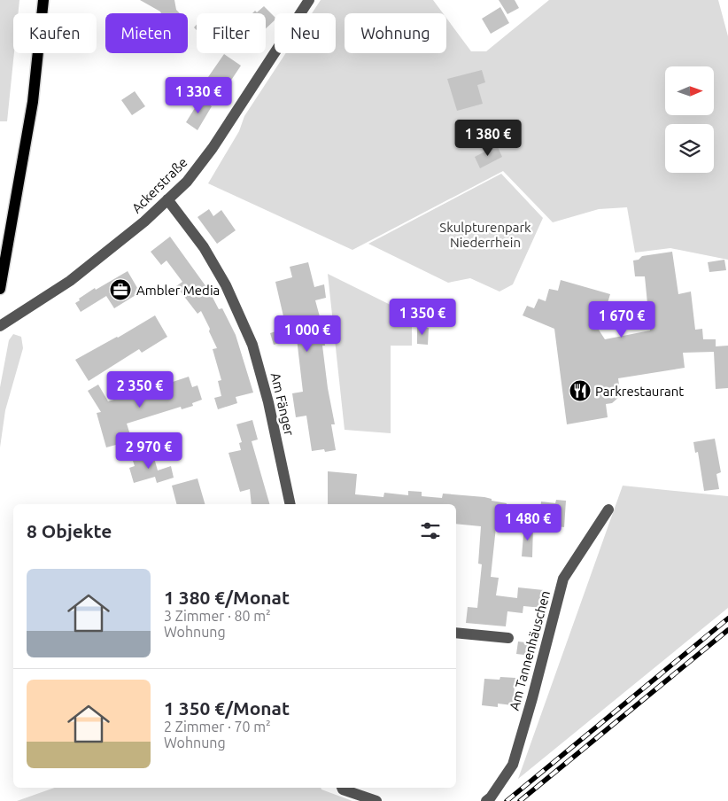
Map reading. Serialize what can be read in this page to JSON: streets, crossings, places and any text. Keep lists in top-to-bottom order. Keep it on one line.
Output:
{"streets":{"street":["Ackerstraße","Am Fänger","Am Tannenhäuschen"]},"crossings":[["Ackerstraße","Am Fänger"]],"parks":["Skulpturenpark Niederrhein"],"places":{"office":["Ambler Media"],"restaurant":["Parkrestaurant"]},"north":"right","page":{"chip":["Kaufen","Mieten","Filter","Neu","Wohnung"],"price":["1 330 €","1 380 €","1 350 €","1 670 €","1 000 €","2 350 €","2 970 €","1 480 €"],"heading":"8 Objekte","list":[{"name":"1 380 €/Monat","note":"3 Zimmer · 80 m² · Wohnung"},{"name":"1 350 €/Monat","note":"2 Zimmer · 70 m² · Wohnung"}]}}
